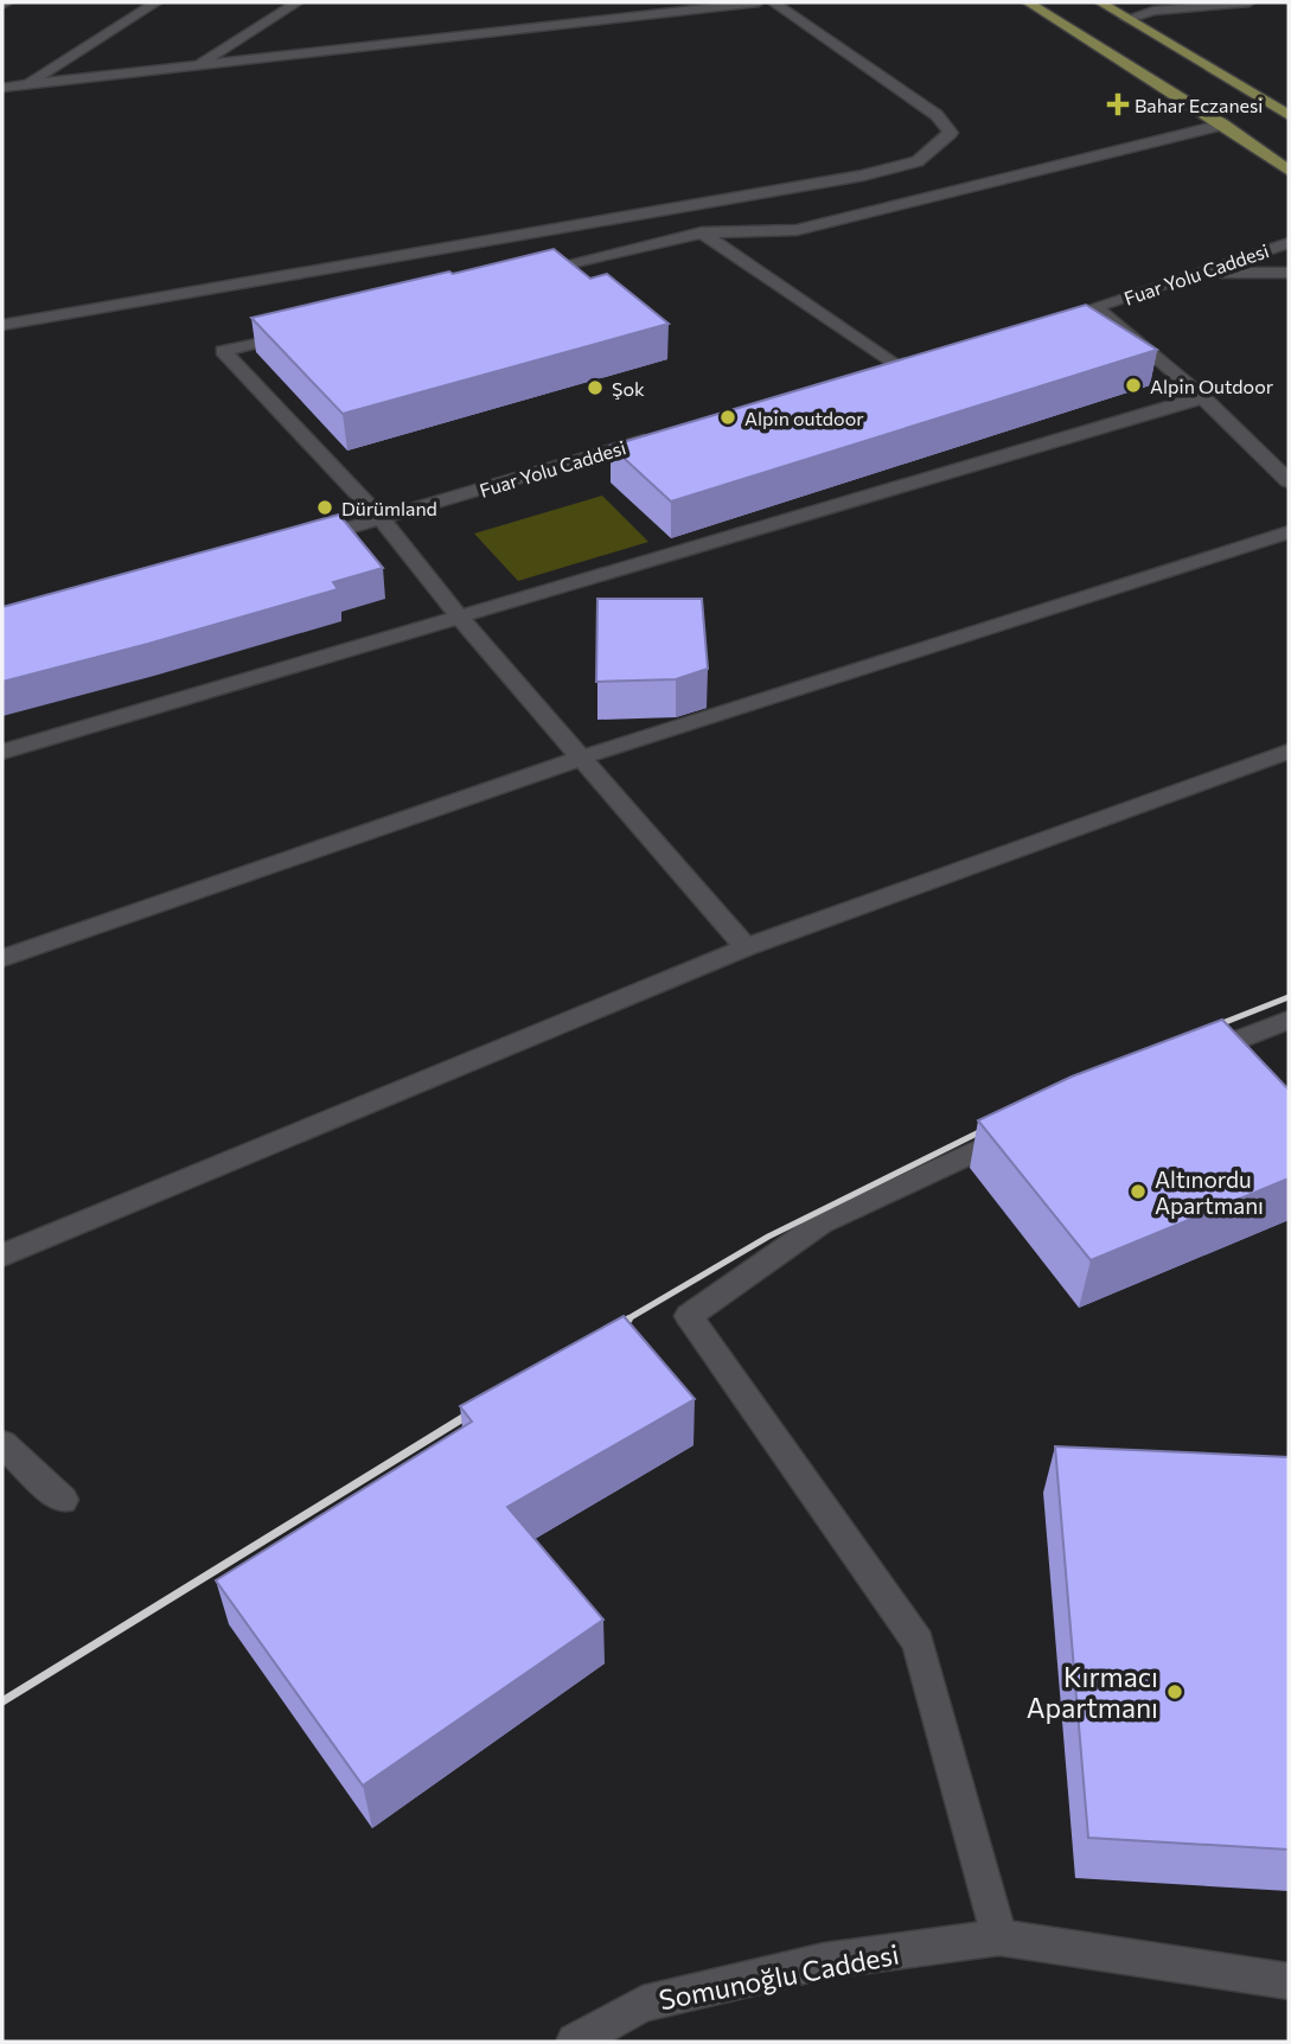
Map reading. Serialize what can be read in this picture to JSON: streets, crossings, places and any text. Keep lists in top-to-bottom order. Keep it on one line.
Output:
{"streets":{"street":["Fuar Yolu Caddesi","Somunoğlu Caddesi"]},"places":{"health":["Bahar Eczanesi"],"other":["Alpin Outdoor","Şok","Alpin outdoor","Dürümland","Altınordu Apartmanı","Kırmacı Apartmanı"]}}
